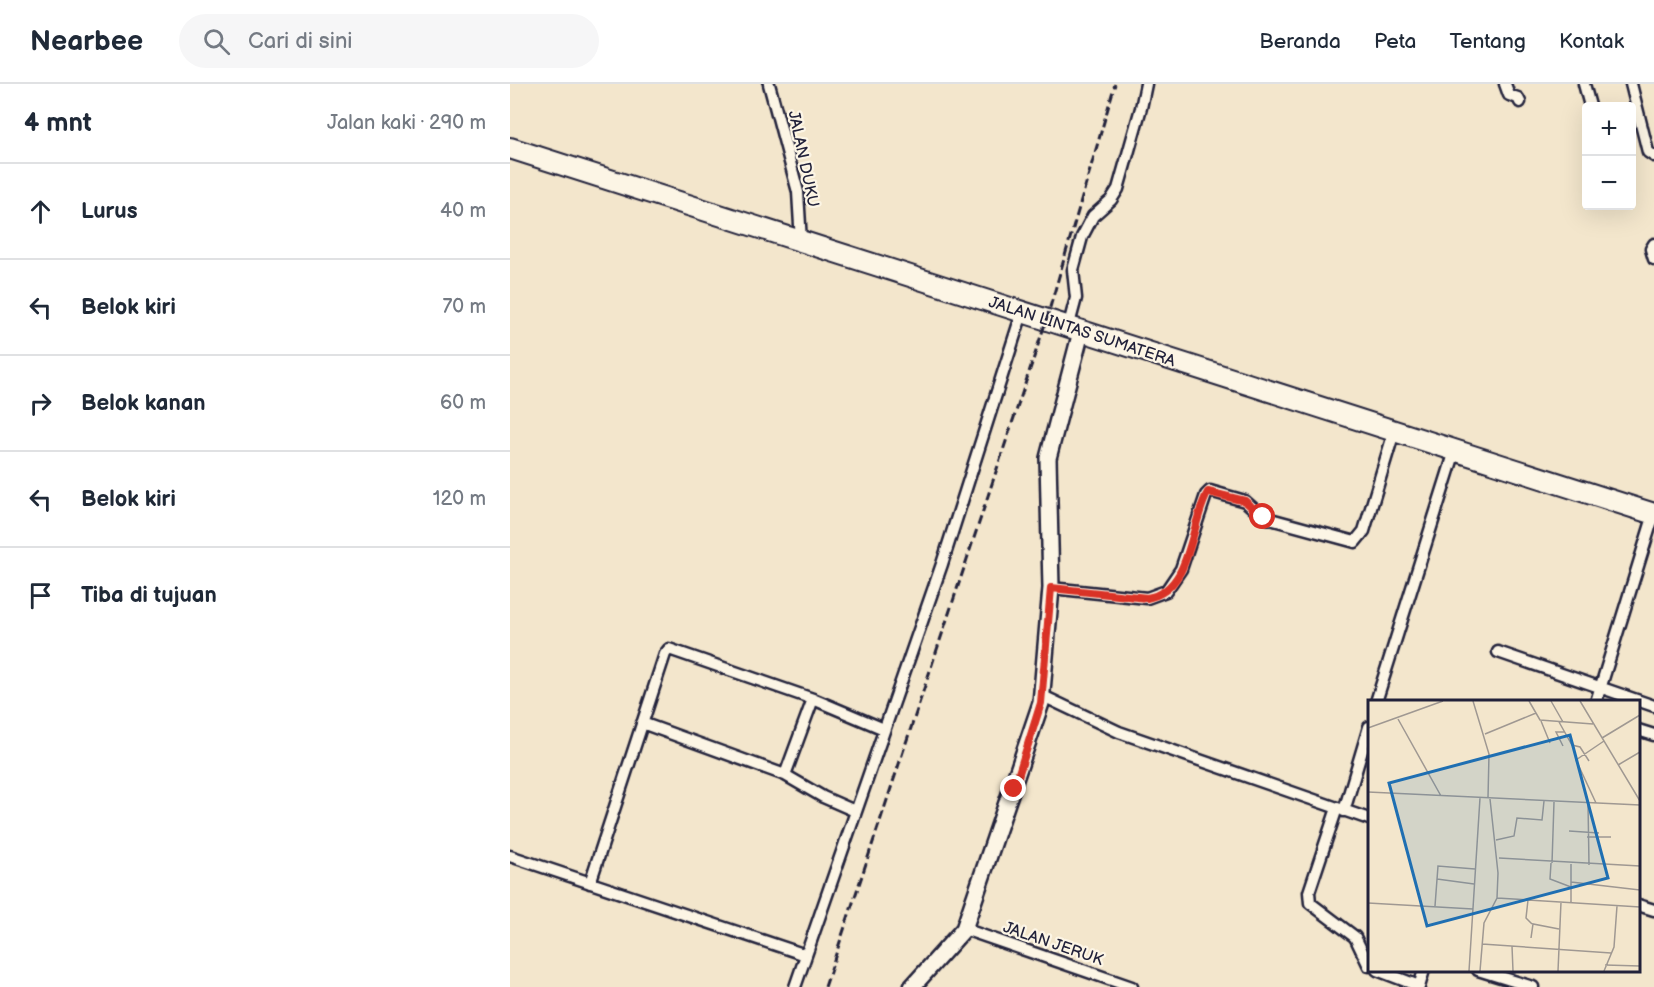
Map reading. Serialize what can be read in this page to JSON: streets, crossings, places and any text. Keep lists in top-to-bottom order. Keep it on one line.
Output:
{"streets":{"highway":["JALAN LINTAS SUMATERA"],"street":["JALAN DUKU","JALAN JERUK"]},"crossings":[["JALAN DUKU","JALAN LINTAS SUMATERA"]],"page":{"header":"Nearbee","search":"Cari di sini","nav":["Beranda","Peta","Tentang","Kontak"],"heading":["4 mnt","Jalan kaki · 290 m"],"map_buttons":["+","−"],"list":[["Lurus","40 m"],["Belok kiri","70 m"],["Belok kanan","60 m"],["Belok kiri","120 m"],"Tiba di tujuan"]}}
